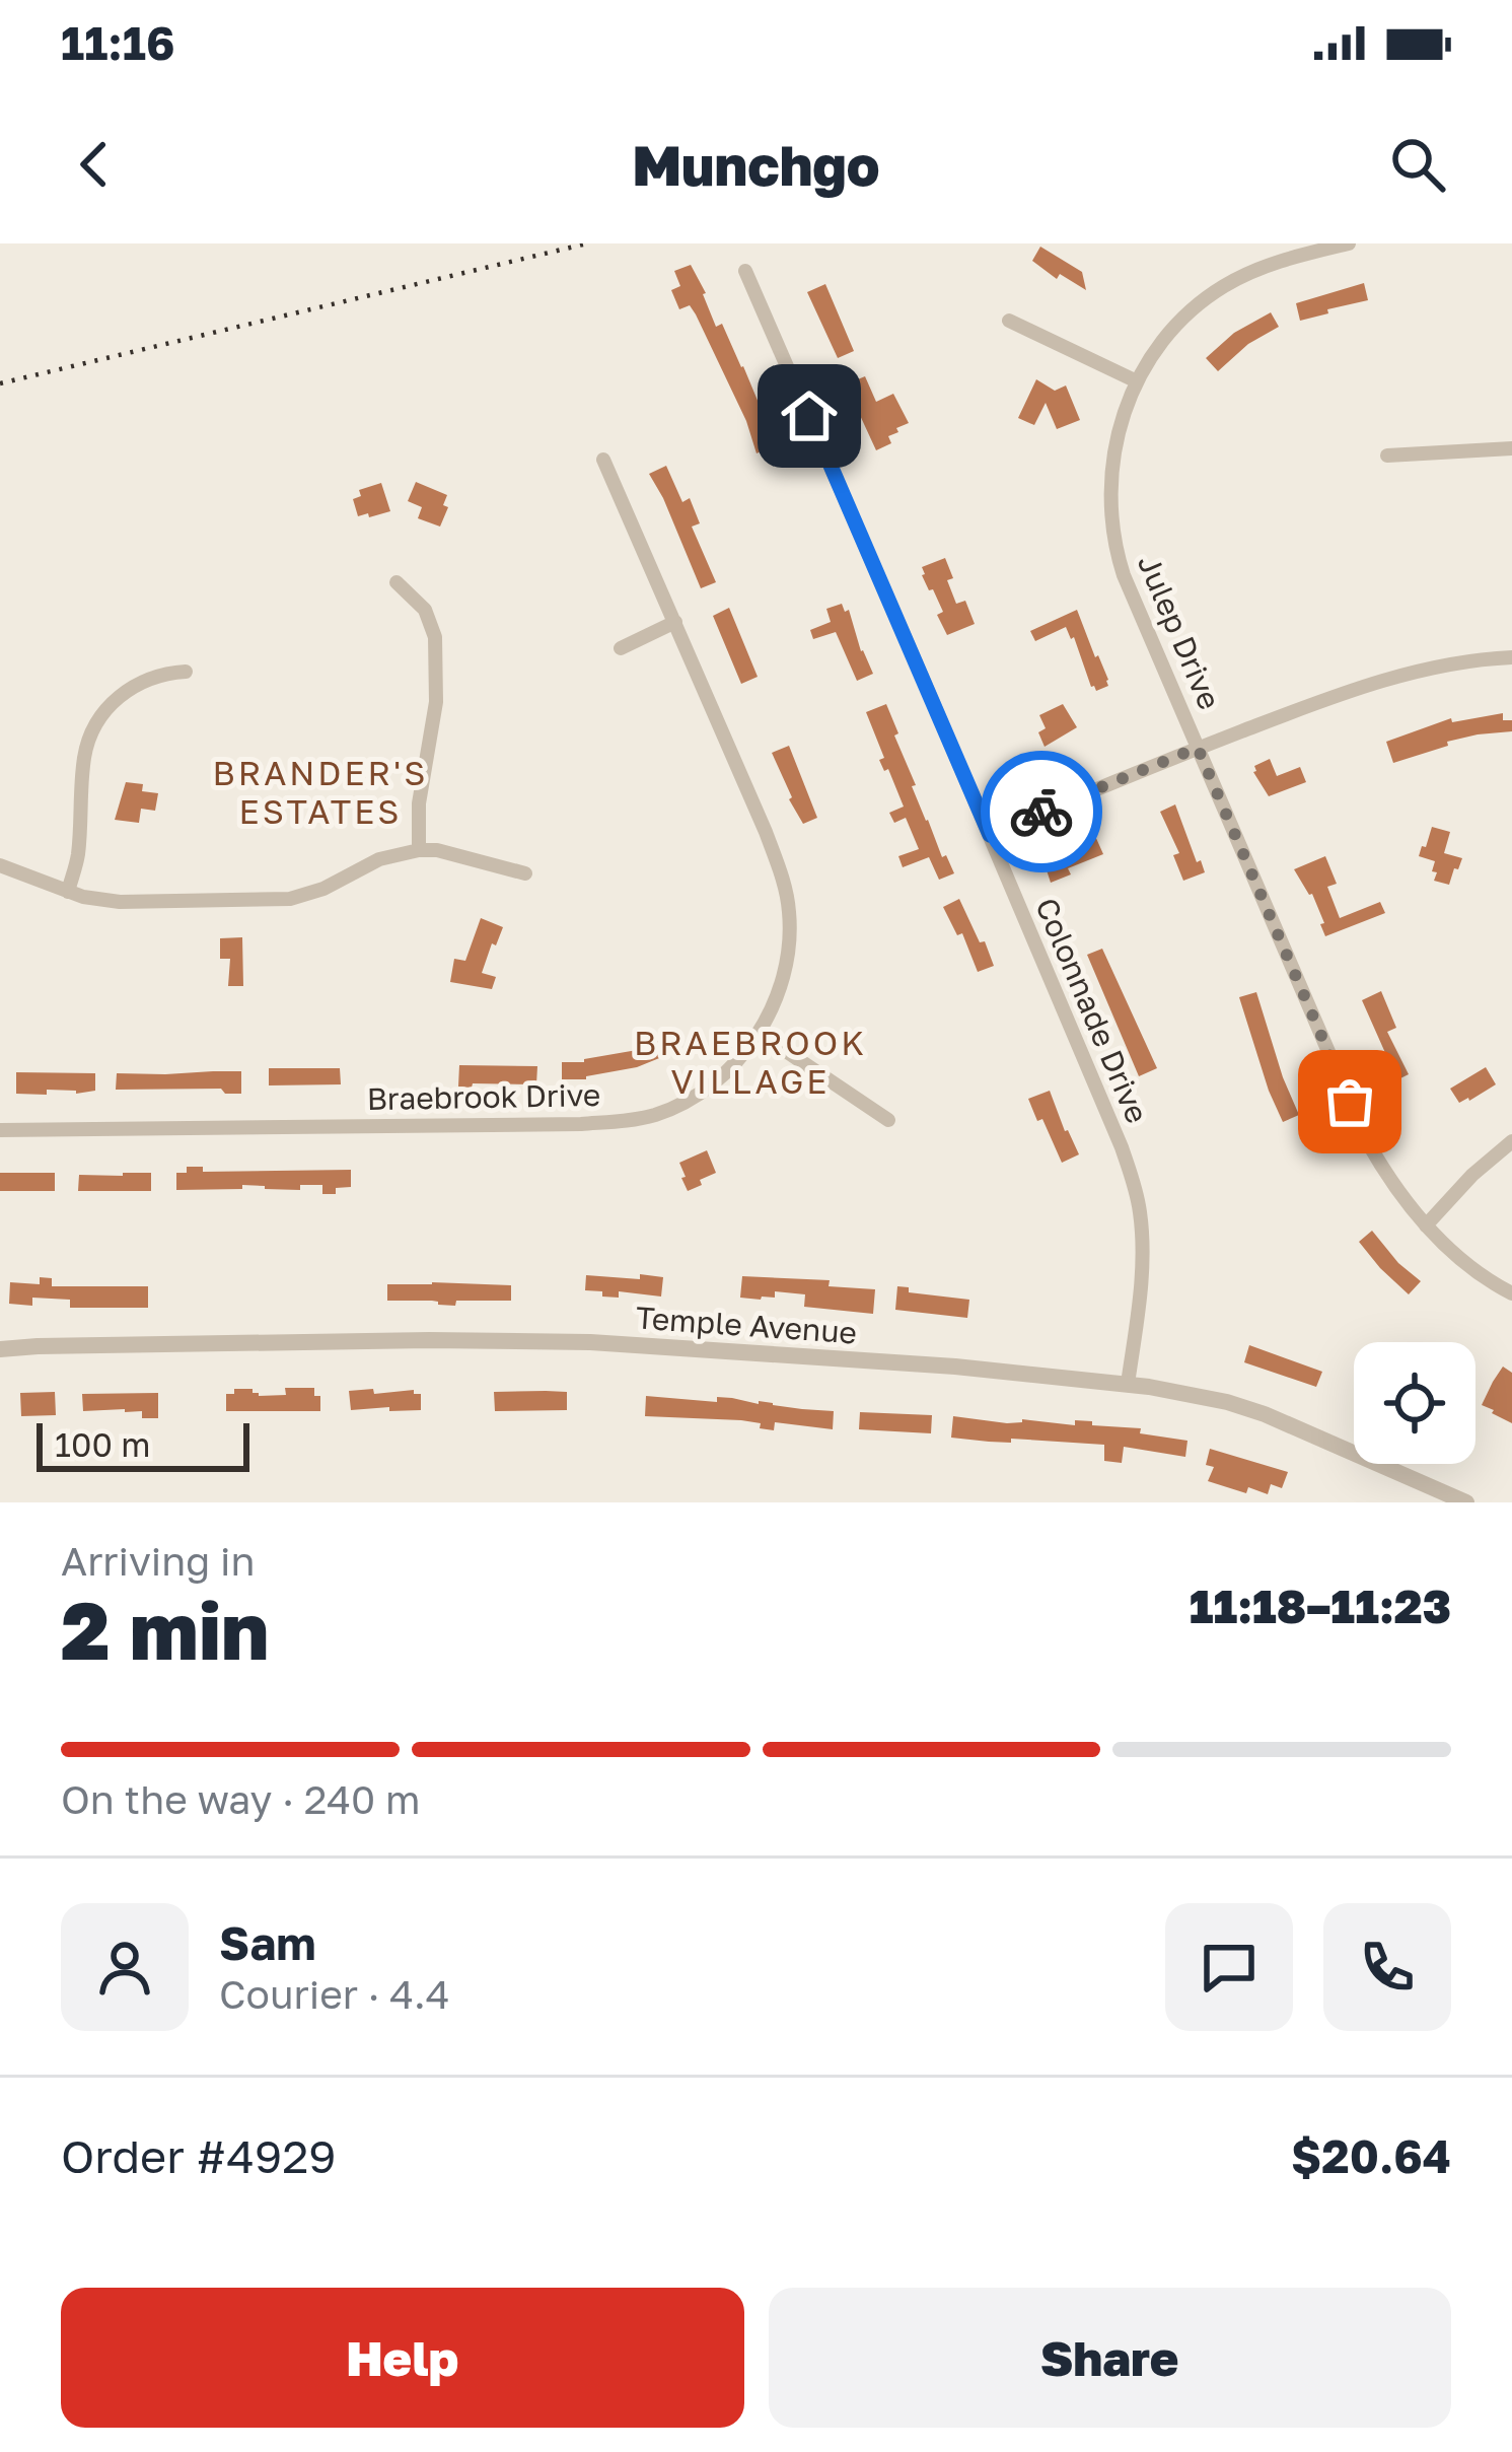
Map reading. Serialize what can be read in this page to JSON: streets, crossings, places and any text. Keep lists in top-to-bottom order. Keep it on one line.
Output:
{"streets":{"street":["Julep Drive","Colonnade Drive","Braebrook Drive","Temple Avenue"]},"crossings":[["Colonnade Drive","Temple Avenue"]],"districts":["BRANDER'S ESTATES","BRAEBROOK VILLAGE"],"scale_bar":"100 m","page":{"status":"11:16","header":"Munchgo","scale":"100 m","heading":["2 min","Arriving in","11:18–11:23"],"panel":["Sam","Courier · 4.4","Order #4929","$20.64"],"bar":"On the way · 240 m","buttons":["Help","Share"]}}
